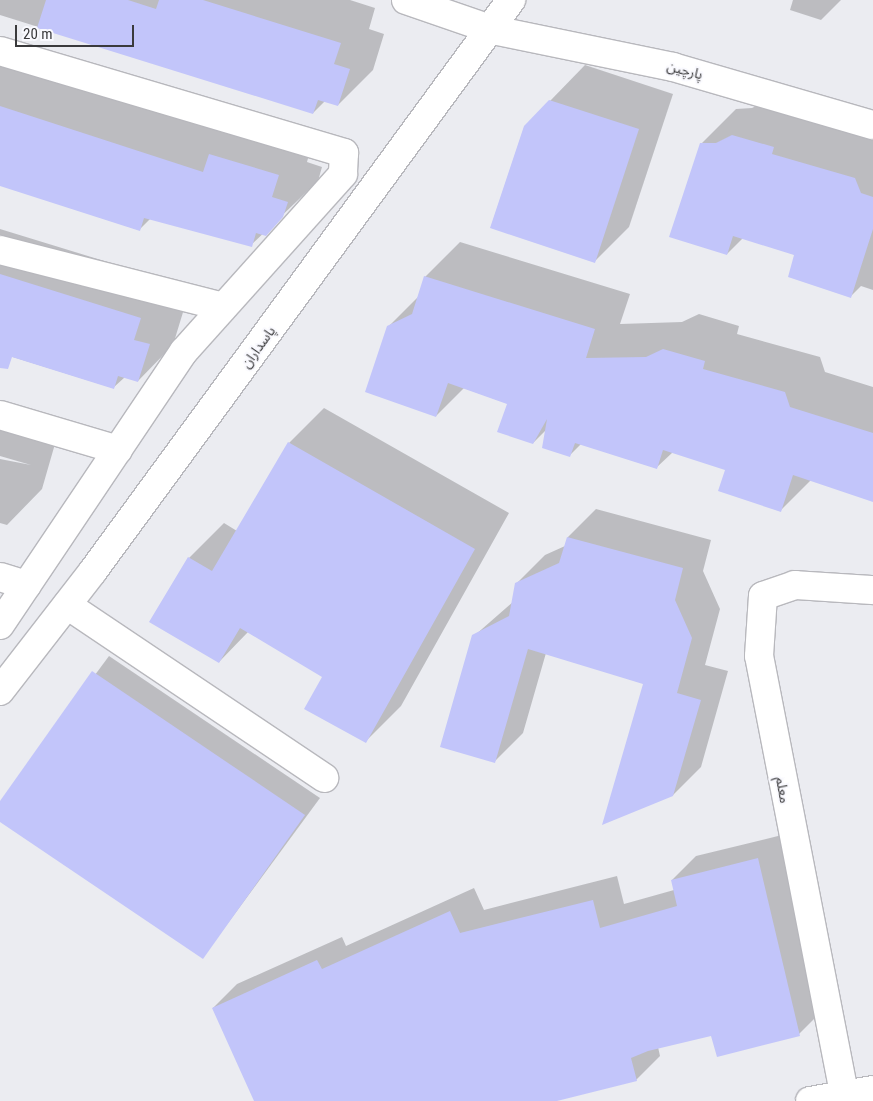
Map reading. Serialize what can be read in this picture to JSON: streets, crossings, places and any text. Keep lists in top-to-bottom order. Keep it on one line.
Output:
{"streets":{"street":["پارچین","پاسداران","معلم"]},"crossings":[["پارچین","پاسداران"]],"scale_bar":"20 m"}
